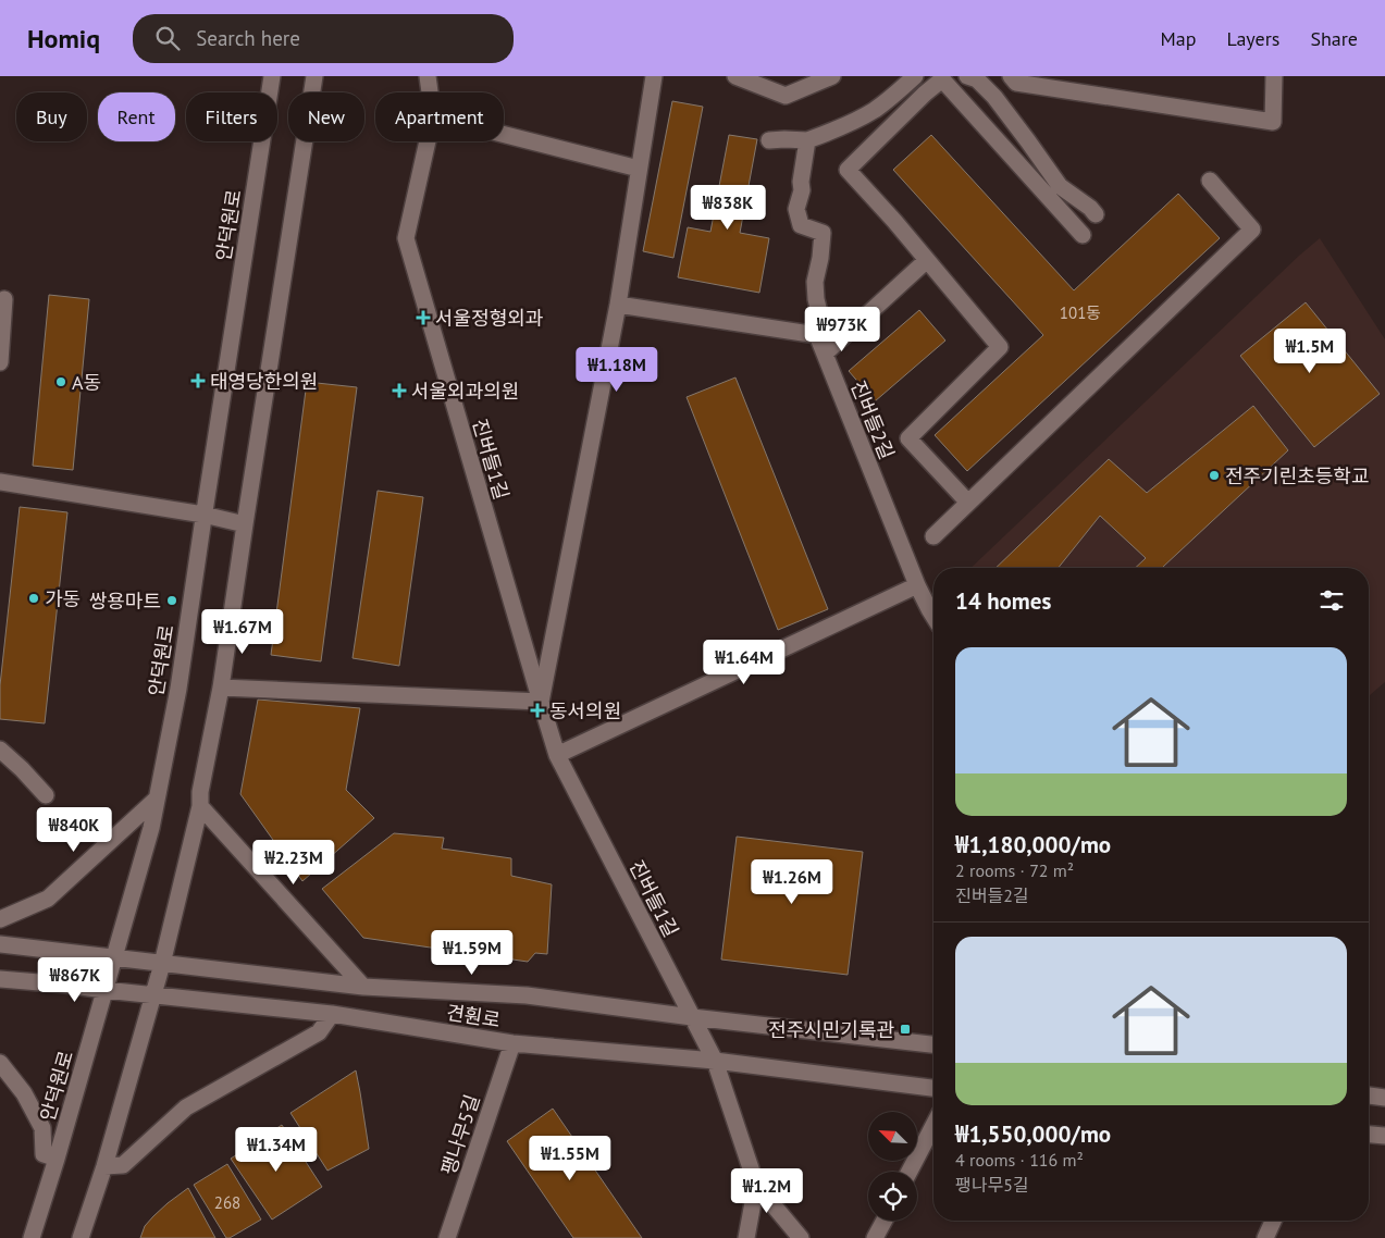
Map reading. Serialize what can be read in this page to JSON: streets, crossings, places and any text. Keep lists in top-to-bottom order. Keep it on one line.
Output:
{"streets":{"street":["안덕원로","진버들2길","진버들1길","견훤로","팽나무5길"]},"crossings":[["안덕원로","견훤로"],["진버들1길","견훤로"],["견훤로","팽나무5길"]],"places":{"health":["서울정형외과","태영당한의원","서울외과의원","동서의원"],"other":["A동","전주기린초등학교","가동","쌍용마트"],"transit":["전주시민기록관"]},"house_numbers":["101동","268"],"north":"top left","page":{"header":"Homiq","search":"Search here","nav":["Map","Layers","Share"],"chip":["Buy","Rent","Filters","New","Apartment"],"price":["₩838K","₩973K","₩1.5M","₩1.18M","₩1.67M","₩1.64M","₩840K","₩2.23M","₩1.26M","₩1.59M","₩867K","₩1.34M","₩1.55M","₩1.2M"],"heading":"14 homes","list":[{"name":"₩1,180,000/mo","note":"2 rooms · 72 m² · 진버들2길"},{"name":"₩1,550,000/mo","note":"4 rooms · 116 m² · 팽나무5길"}]}}
